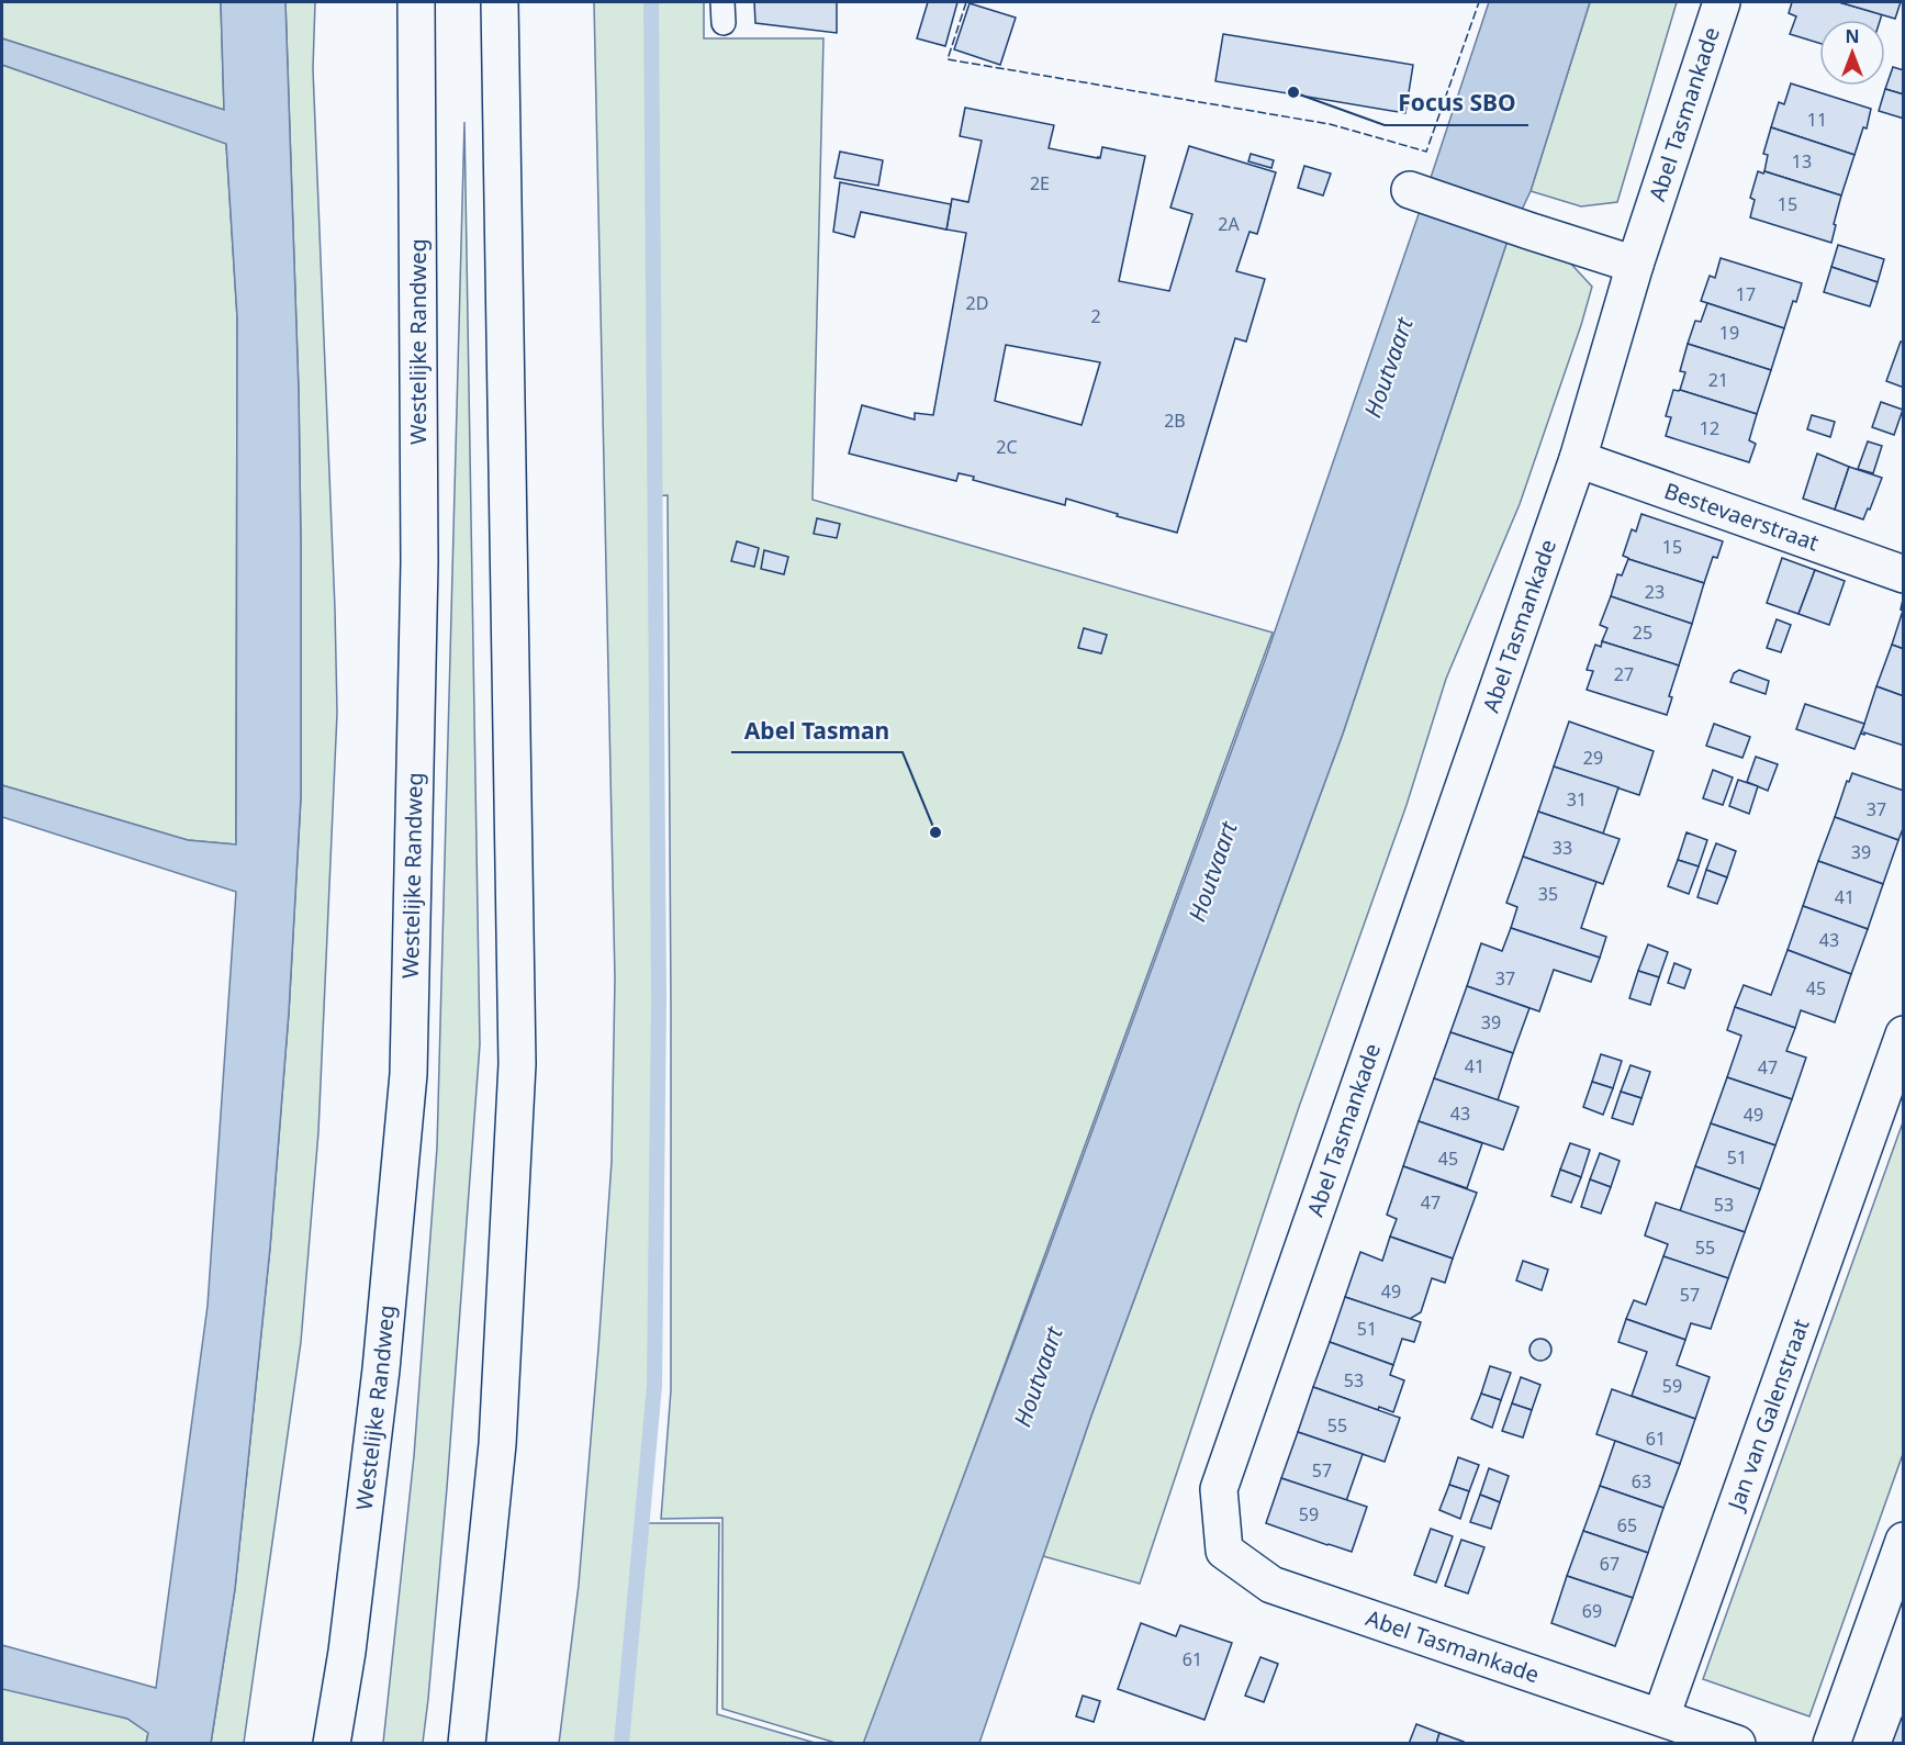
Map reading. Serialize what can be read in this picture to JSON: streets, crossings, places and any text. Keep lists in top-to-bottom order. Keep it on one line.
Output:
{"streets":{"street":["Abel Tasmankade","Westelijke Randweg","Bestevaerstraat","Jan van Galenstraat"]},"crossings":[["Abel Tasmankade","Bestevaerstraat"],["Abel Tasmankade","Jan van Galenstraat"]],"water":["Houtvaart"],"places":["Focus SBO","Abel Tasman"],"house_numbers":["11","13","2E","15","2A","17","2D","2","19","21","2B","12","2C","15","23","25","27","29","31","37","33","39","35","41","43","37","45","39","41","47","43","49","51","45","47","53","55","49","57","51","53","59","55","61","57","63","59","65","67","69","61"],"north":"top"}
